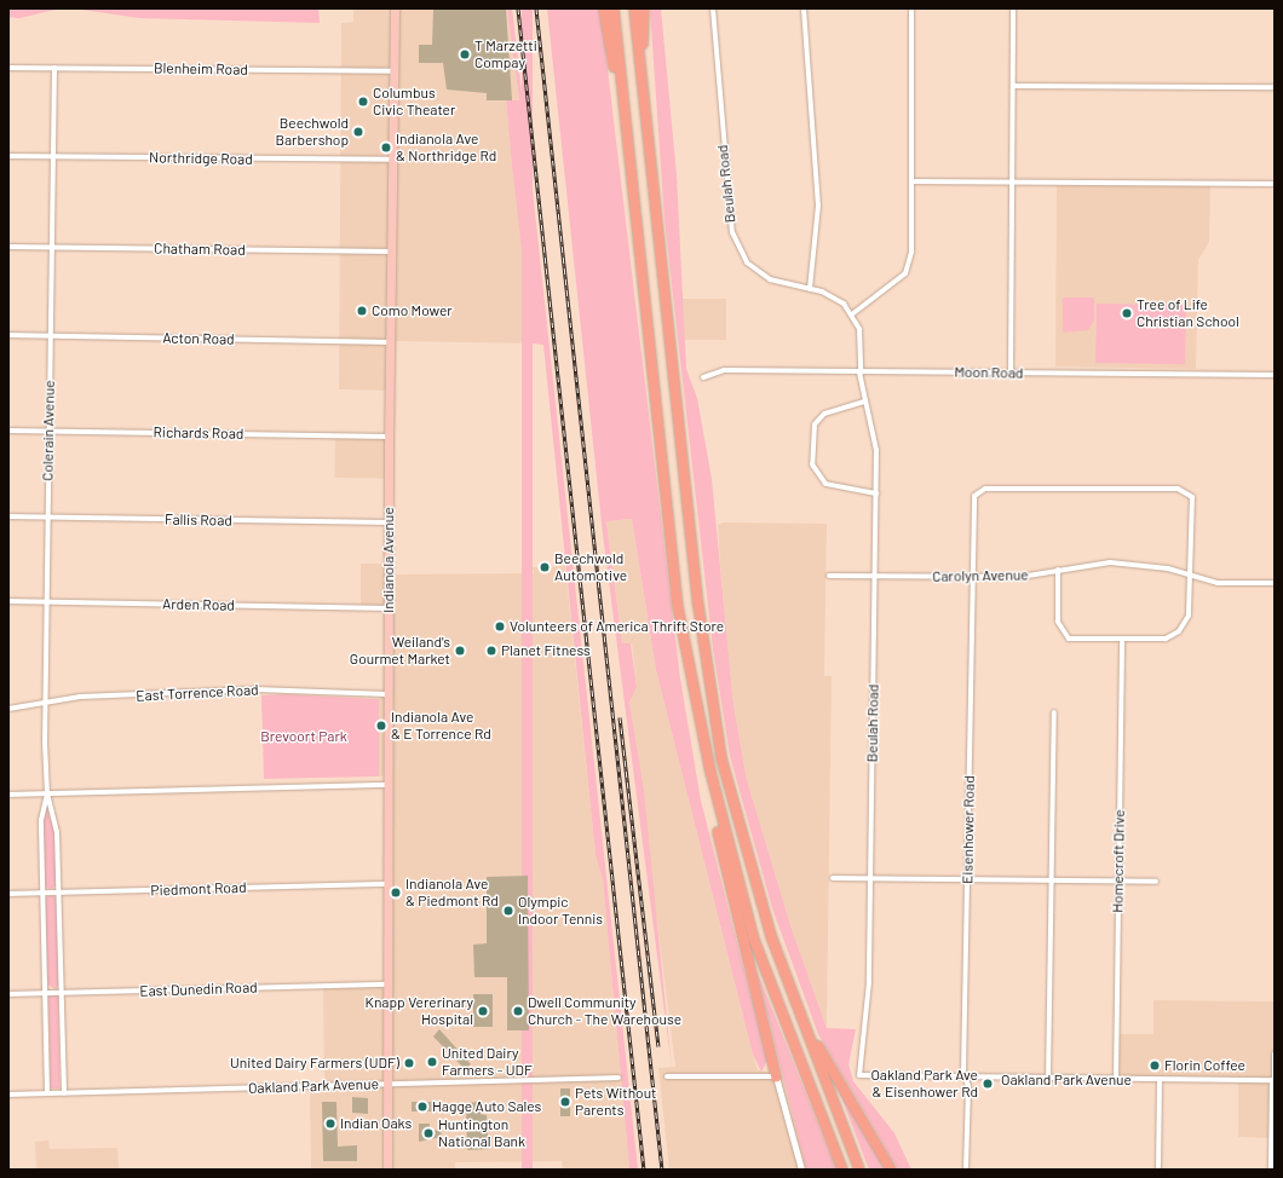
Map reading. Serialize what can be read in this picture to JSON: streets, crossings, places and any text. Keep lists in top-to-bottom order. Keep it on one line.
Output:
{"streets":{"main road":["Indianola Avenue"],"street":["Blenheim Road","Northridge Road","Beulah Road","Chatham Road","Acton Road","Moon Road","Colerain Avenue","Richards Road","Fallis Road","Carolyn Avenue","Arden Road","East Torrence Road","Eisenhower Road","Homecroft Drive","Piedmont Road","East Dunedin Road","Oakland Park Avenue"]},"crossings":[["Blenheim Road","Colerain Avenue"],["Blenheim Road","Indianola Avenue"],["Northridge Road","Colerain Avenue"],["Northridge Road","Indianola Avenue"],["Beulah Road","Moon Road"],["Beulah Road","Carolyn Avenue"],["Beulah Road","Oakland Park Avenue"],["Chatham Road","Colerain Avenue"],["Chatham Road","Indianola Avenue"],["Acton Road","Colerain Avenue"],["Acton Road","Indianola Avenue"],["Colerain Avenue","Richards Road"],["Colerain Avenue","Fallis Road"],["Colerain Avenue","Arden Road"],["Colerain Avenue","East Torrence Road"],["Colerain Avenue","Piedmont Road"],["Colerain Avenue","East Dunedin Road"],["Colerain Avenue","Oakland Park Avenue"],["Richards Road","Indianola Avenue"],["Fallis Road","Indianola Avenue"],["Indianola Avenue","Arden Road"],["Indianola Avenue","East Torrence Road"],["Indianola Avenue","Piedmont Road"],["Indianola Avenue","East Dunedin Road"],["Indianola Avenue","Oakland Park Avenue"],["Carolyn Avenue","Eisenhower Road"],["Eisenhower Road","Oakland Park Avenue"],["Homecroft Drive","Oakland Park Avenue"]],"parks":["Brevoort Park"],"places":["T Marzetti Compay","Columbus Civic Theater","Beechwold Barbershop","Indianola Ave & Northridge Rd","Como Mower","Tree of Life Christian School","Beechwold Automotive","Volunteers of America Thrift Store","Weiland's Gourmet Market","Planet Fitness","Indianola Ave & E Torrence Rd","Indianola Ave & Piedmont Rd","Olympic Indoor Tennis","Knapp Vererinary Hospital","Dwell Community Church - The Warehouse","United Dairy Farmers - UDF","United Dairy Farmers (UDF)","Florin Coffee","Oakland Park Ave & Eisenhower Rd","Pets Without Parents","Hagge Auto Sales","Indian Oaks","Huntington National Bank"]}
